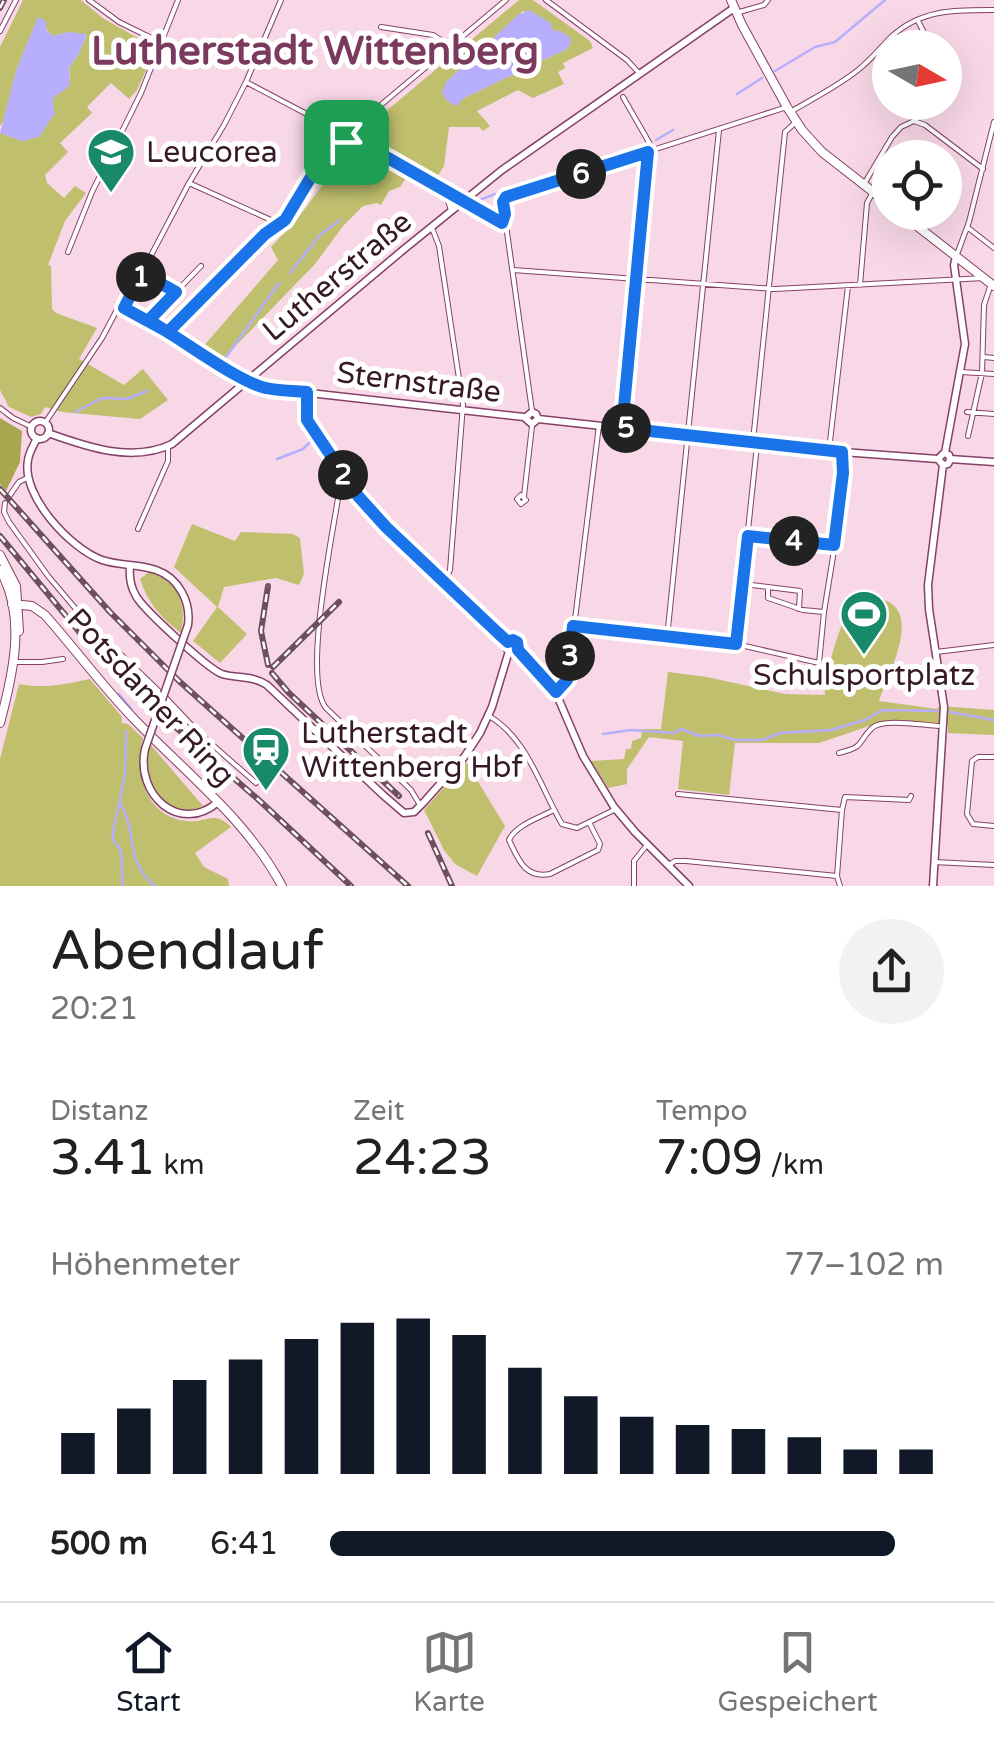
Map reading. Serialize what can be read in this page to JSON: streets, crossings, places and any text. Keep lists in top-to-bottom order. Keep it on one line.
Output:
{"streets":{"main road":["Potsdamer Ring"],"street":["Lutherstraße","Sternstraße"]},"crossings":[["Lutherstraße","Sternstraße"]],"districts":["Lutherstadt Wittenberg"],"places":{"school or university":["Leucorea"],"sports":["Schulsportplatz"],"station":["Lutherstadt Wittenberg Hbf"]},"north":"right","page":{"pins":["6","1","5","2","4","3"],"heading":["Abendlauf","20:21"],"stats":[["Distanz","3.41 km"],["Zeit","24:23"],["Tempo","7:09 /km"]],"chart":["Höhenmeter","77–102 m"],"list":[{"name":"500 m","note":"6:41"}],"tabs":["Start","Karte","Gespeichert"]}}
